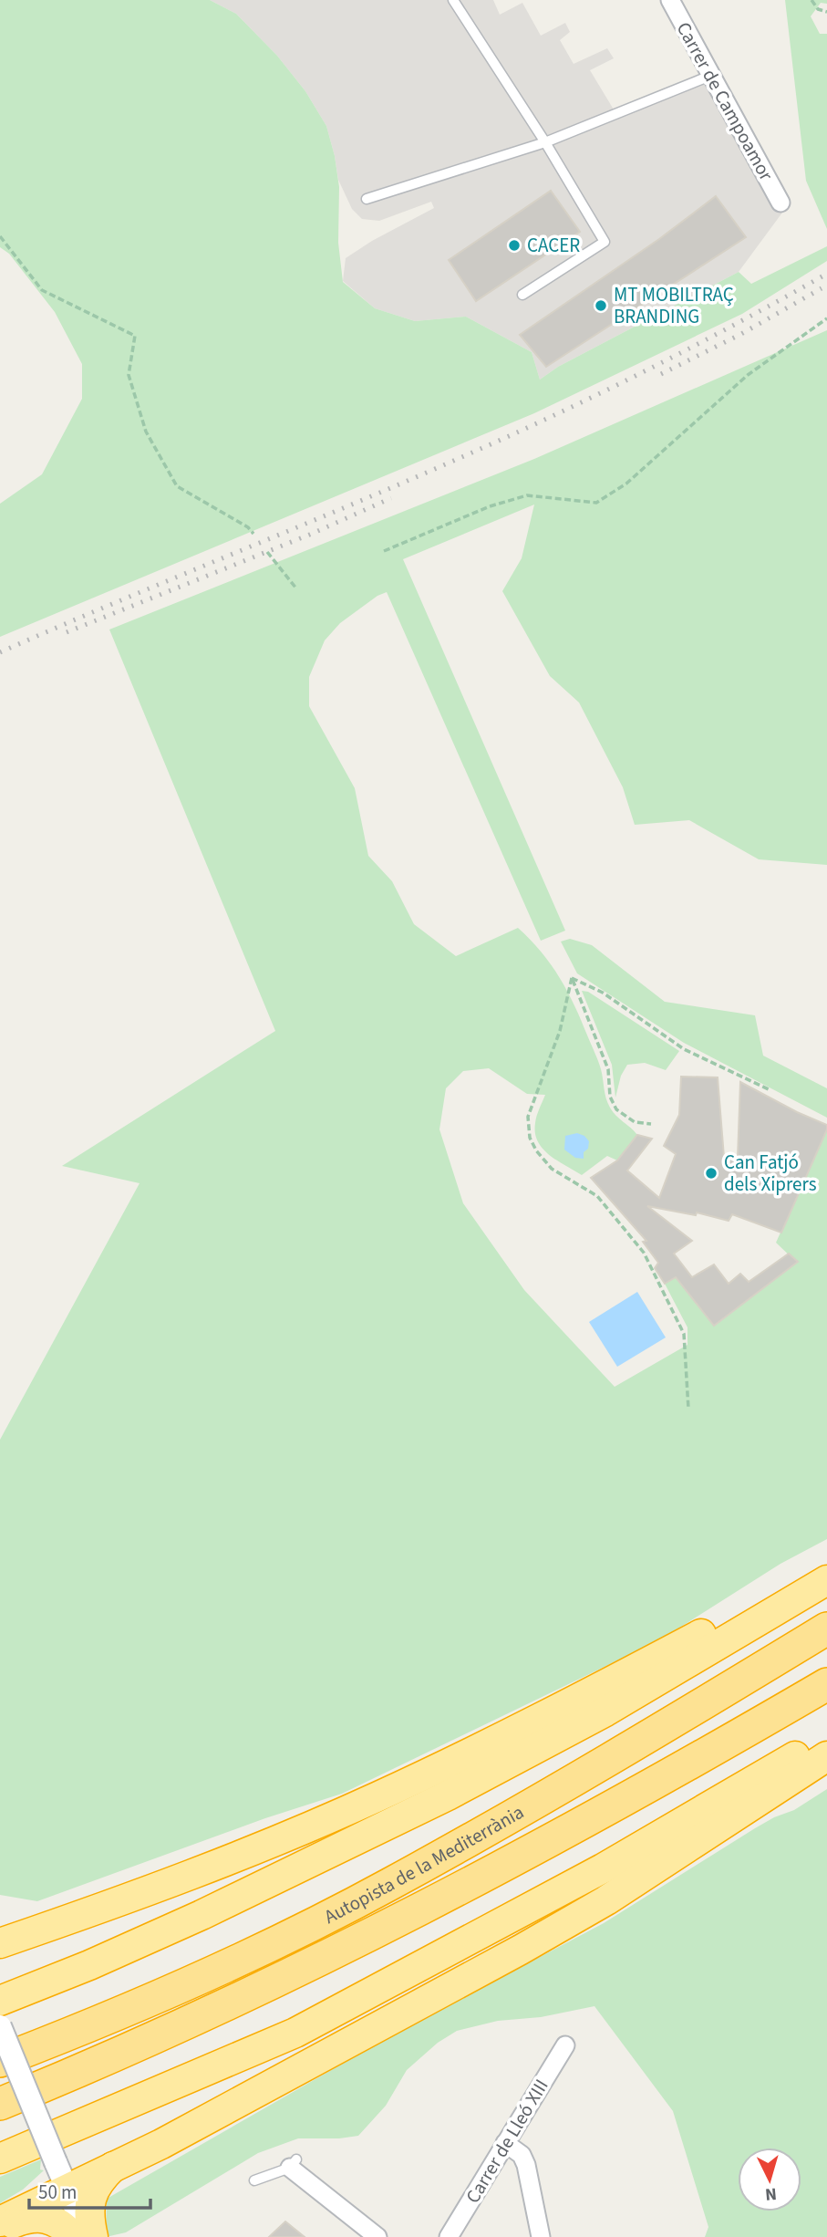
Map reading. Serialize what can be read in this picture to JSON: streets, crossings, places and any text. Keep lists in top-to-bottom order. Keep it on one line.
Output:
{"streets":{"highway":["Autopista de la Mediterrània"],"street":["Carrer de Campoamor","Carrer de Lleó XIII"]},"places":["CACER","MT MOBILTRAÇ BRANDING","Can Fatjó dels Xiprers"],"scale_bar":"50 m","north":"bottom"}
